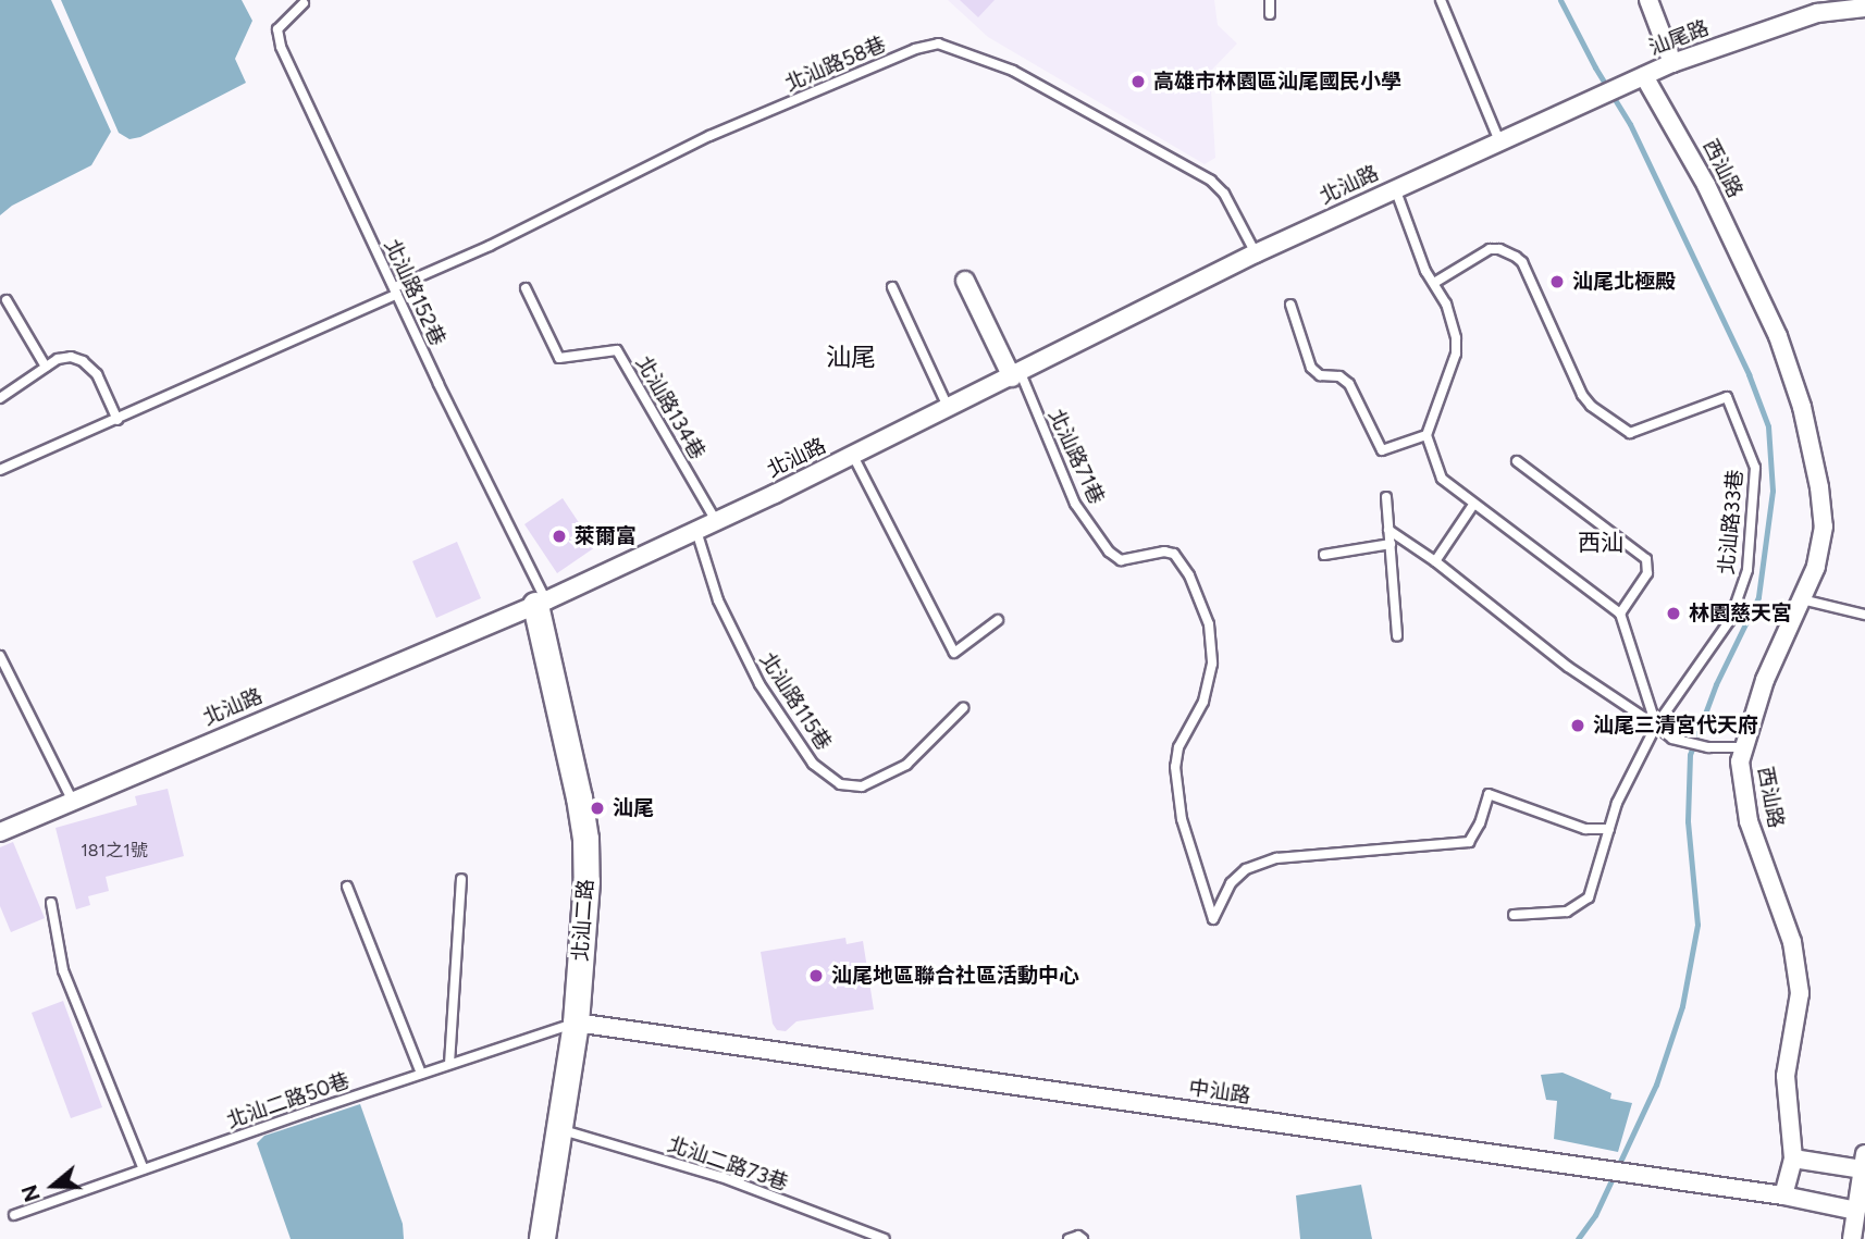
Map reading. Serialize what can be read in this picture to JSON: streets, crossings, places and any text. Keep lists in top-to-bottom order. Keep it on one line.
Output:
{"streets":{"street":["汕尾路","西汕路","北汕路","北汕二路","中汕路"],"lane":["北汕路58巷","北汕路152巷","北汕路134巷","北汕路71巷","北汕路33巷","北汕路115巷","北汕二路50巷","北汕二路73巷"]},"crossings":[["汕尾路","西汕路"],["汕尾路","北汕路"],["北汕路58巷","北汕路"],["北汕路58巷","北汕路152巷"],["西汕路","中汕路"],["北汕路","北汕路152巷"],["北汕路","北汕路134巷"],["北汕路","北汕路71巷"],["北汕路","北汕路115巷"],["北汕路","北汕二路"],["北汕路152巷","北汕二路"],["北汕路71巷","北汕路33巷"],["北汕二路","中汕路"],["北汕二路","北汕二路50巷"],["北汕二路","北汕二路73巷"],["中汕路","北汕二路50巷"]],"districts":["汕尾","西汕"],"places":["高雄市林園區汕尾國民小學","汕尾北極殿","萊爾富","林園慈天宮","汕尾三清宮代天府","汕尾","汕尾地區聯合社區活動中心"],"house_numbers":["181之1號"],"north":"left"}
